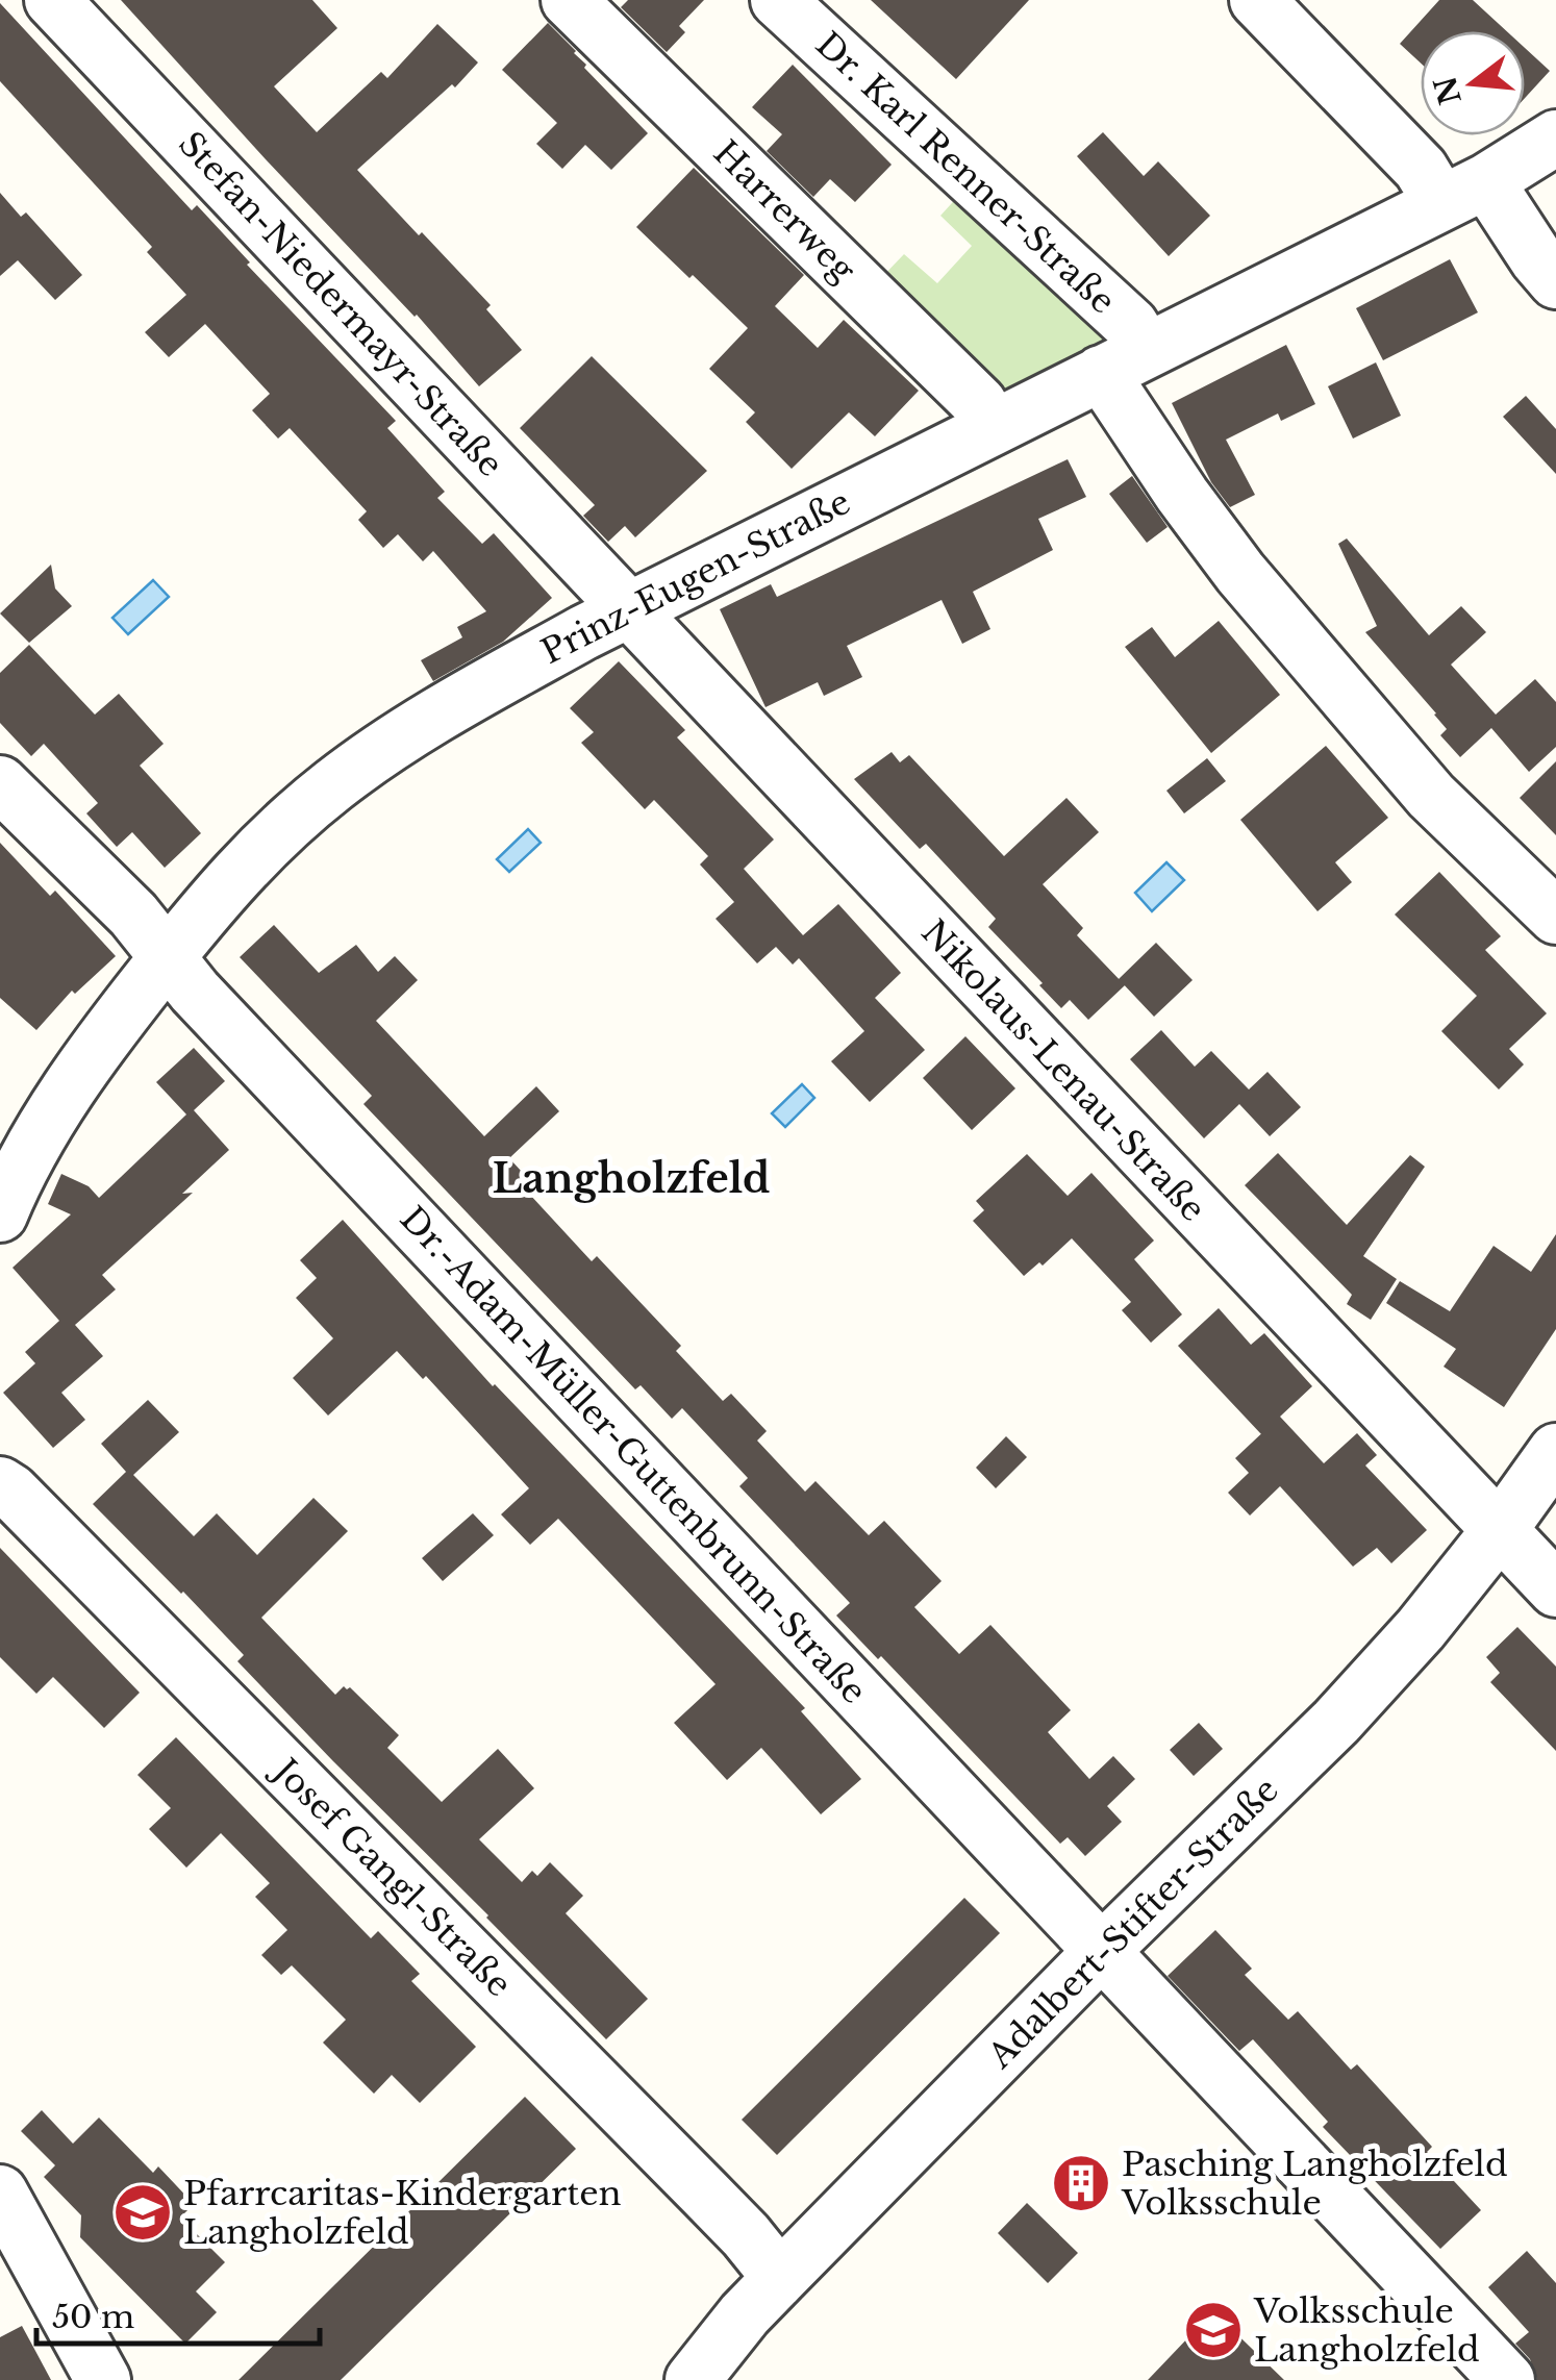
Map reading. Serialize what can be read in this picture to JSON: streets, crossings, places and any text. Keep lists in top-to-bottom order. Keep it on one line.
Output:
{"streets":{"street":["Dr. Karl Renner-Straße","Harrerweg","Stefan-Niedermayr-Straße","Prinz-Eugen-Straße","Nikolaus-Lenau-Straße","Dr.-Adam-Müller-Guttenbrunn-Straße","Josef Gangl-Straße","Adalbert-Stifter-Straße"]},"crossings":[["Dr. Karl Renner-Straße","Prinz-Eugen-Straße"],["Harrerweg","Prinz-Eugen-Straße"],["Stefan-Niedermayr-Straße","Prinz-Eugen-Straße"],["Stefan-Niedermayr-Straße","Nikolaus-Lenau-Straße"],["Prinz-Eugen-Straße","Nikolaus-Lenau-Straße"],["Prinz-Eugen-Straße","Dr.-Adam-Müller-Guttenbrunn-Straße"],["Nikolaus-Lenau-Straße","Adalbert-Stifter-Straße"],["Dr.-Adam-Müller-Guttenbrunn-Straße","Adalbert-Stifter-Straße"],["Josef Gangl-Straße","Adalbert-Stifter-Straße"]],"districts":["Langholzfeld"],"places":{"building":["Pasching Langholzfeld Volksschule"],"school or university":["Pfarrcaritas-Kindergarten Langholzfeld","Volksschule Langholzfeld"]},"scale_bar":"50 m","north":"left"}
